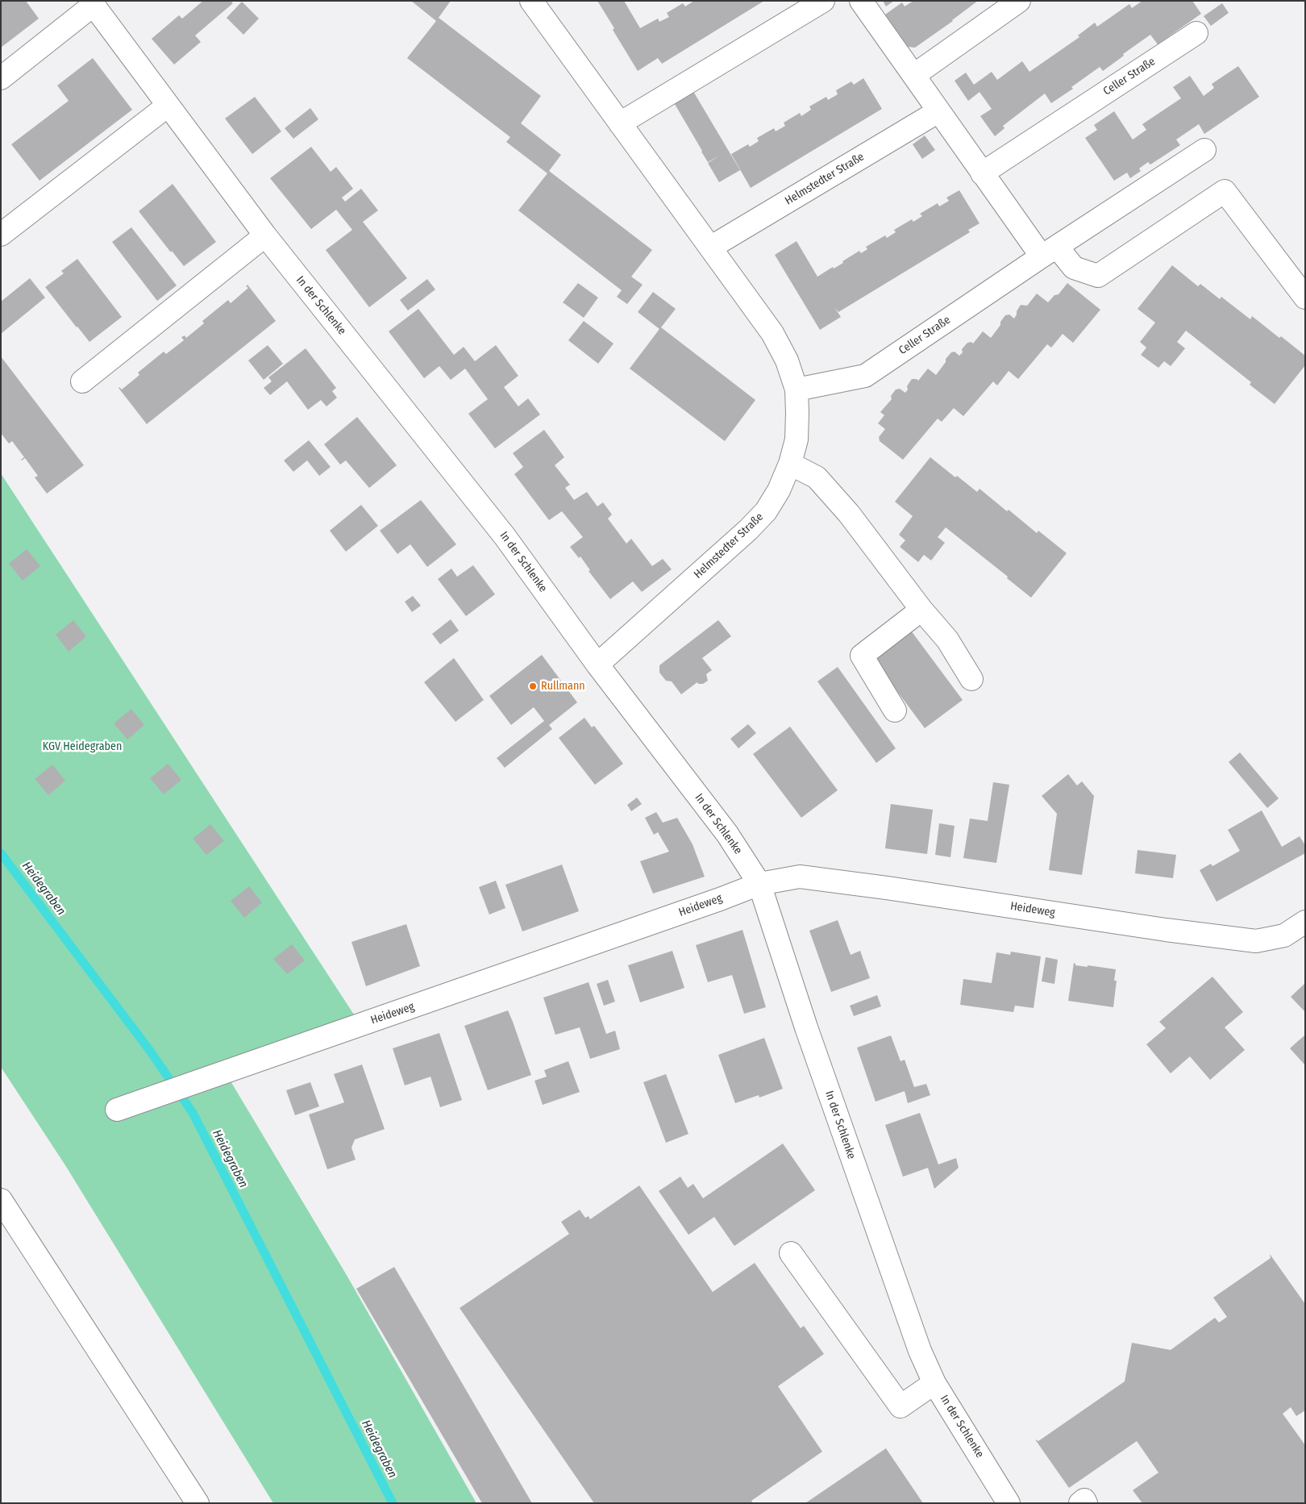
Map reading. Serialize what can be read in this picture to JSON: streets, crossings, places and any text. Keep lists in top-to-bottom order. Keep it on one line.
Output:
{"streets":{"street":["Celler Straße","Helmstedter Straße","In der Schlenke","Heideweg"]},"crossings":[["Celler Straße","Helmstedter Straße"],["Helmstedter Straße","In der Schlenke"],["In der Schlenke","Heideweg"]],"water":["Heidegraben"],"parks":["KGV Heidegraben"],"places":["Rullmann"]}
